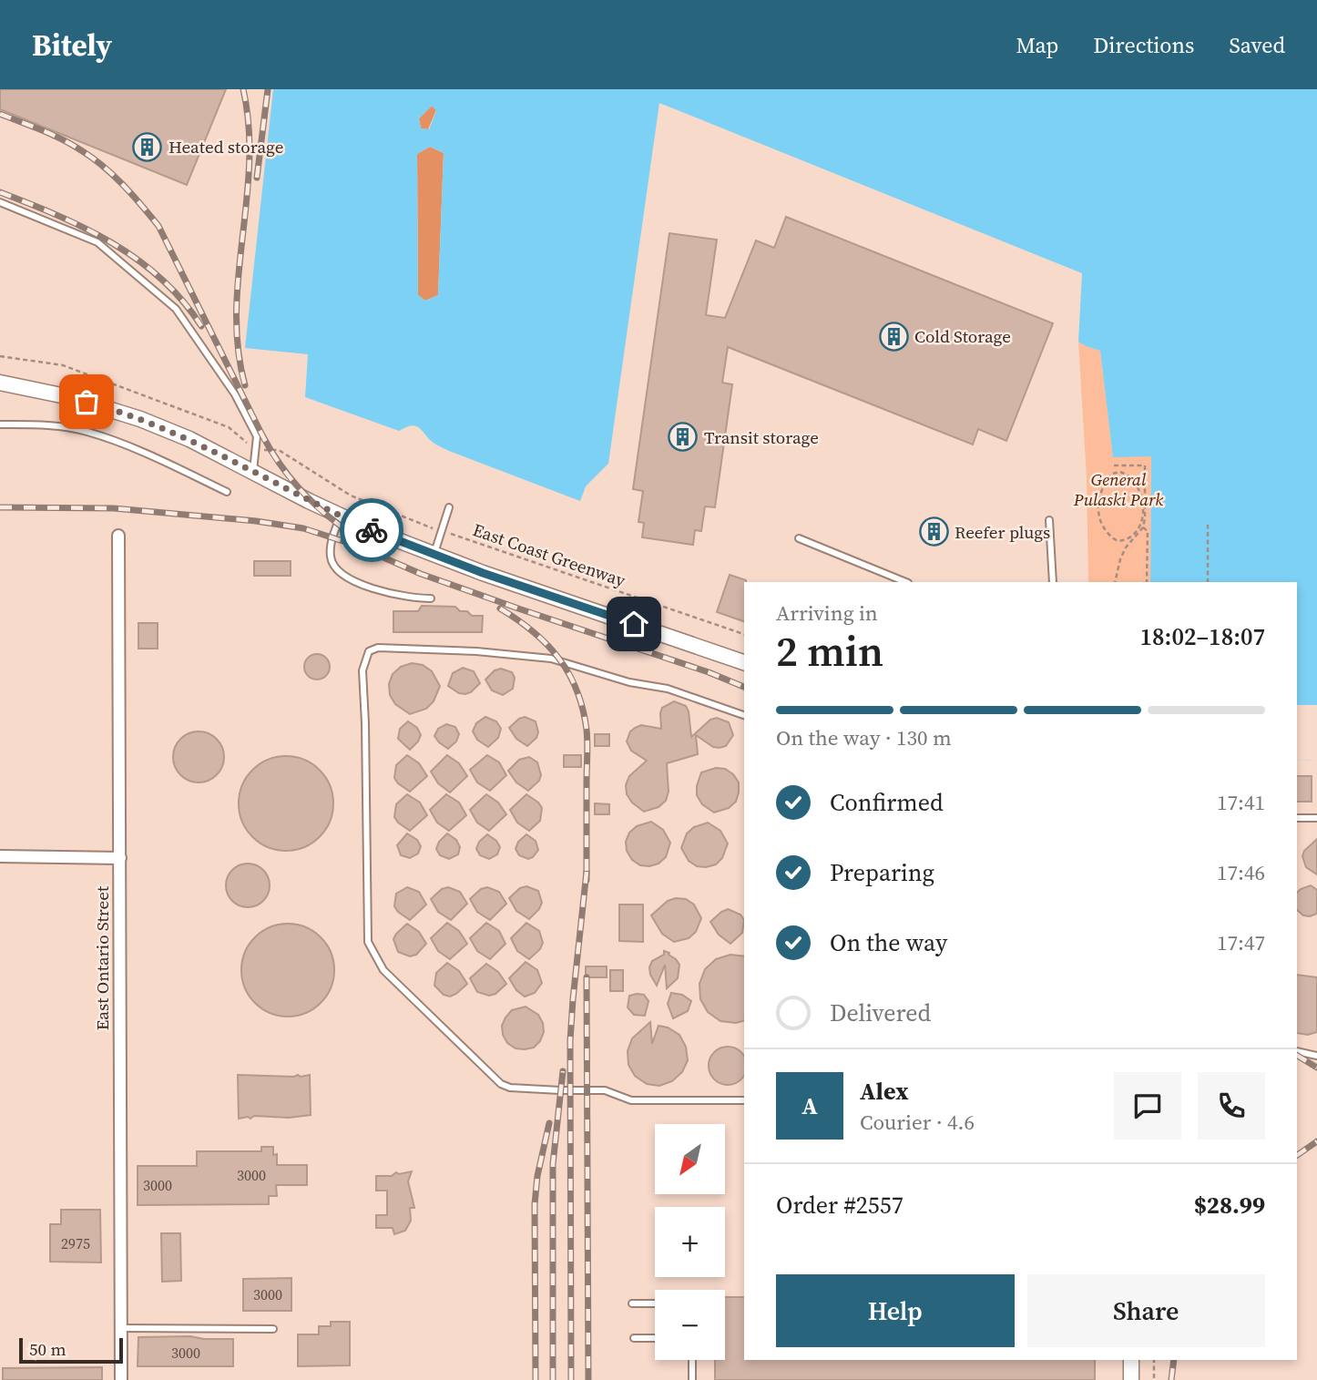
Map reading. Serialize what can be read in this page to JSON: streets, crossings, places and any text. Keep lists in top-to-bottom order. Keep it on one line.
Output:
{"streets":{"street":["East Ontario Street"],"path":["East Coast Greenway"]},"parks":["General Pulaski Park"],"places":{"building":["Heated storage","Cold Storage","Transit storage","Reefer plugs"]},"house_numbers":["3000","3000","2975","3000","3000"],"scale_bar":"50 m","north":"bottom left","page":{"header":"Bitely","nav":["Map","Directions","Saved"],"heading":["2 min","Arriving in","18:02–18:07"],"panel":["Alex","Courier · 4.6","Order #2557","$28.99"],"bar":"On the way · 130 m","list":[["Confirmed","17:41"],["Preparing","17:46"],["On the way","17:47"],"Delivered"],"round":"A","map_buttons":["+","−"],"buttons":["Help","Share"],"scale":"50 m"}}
